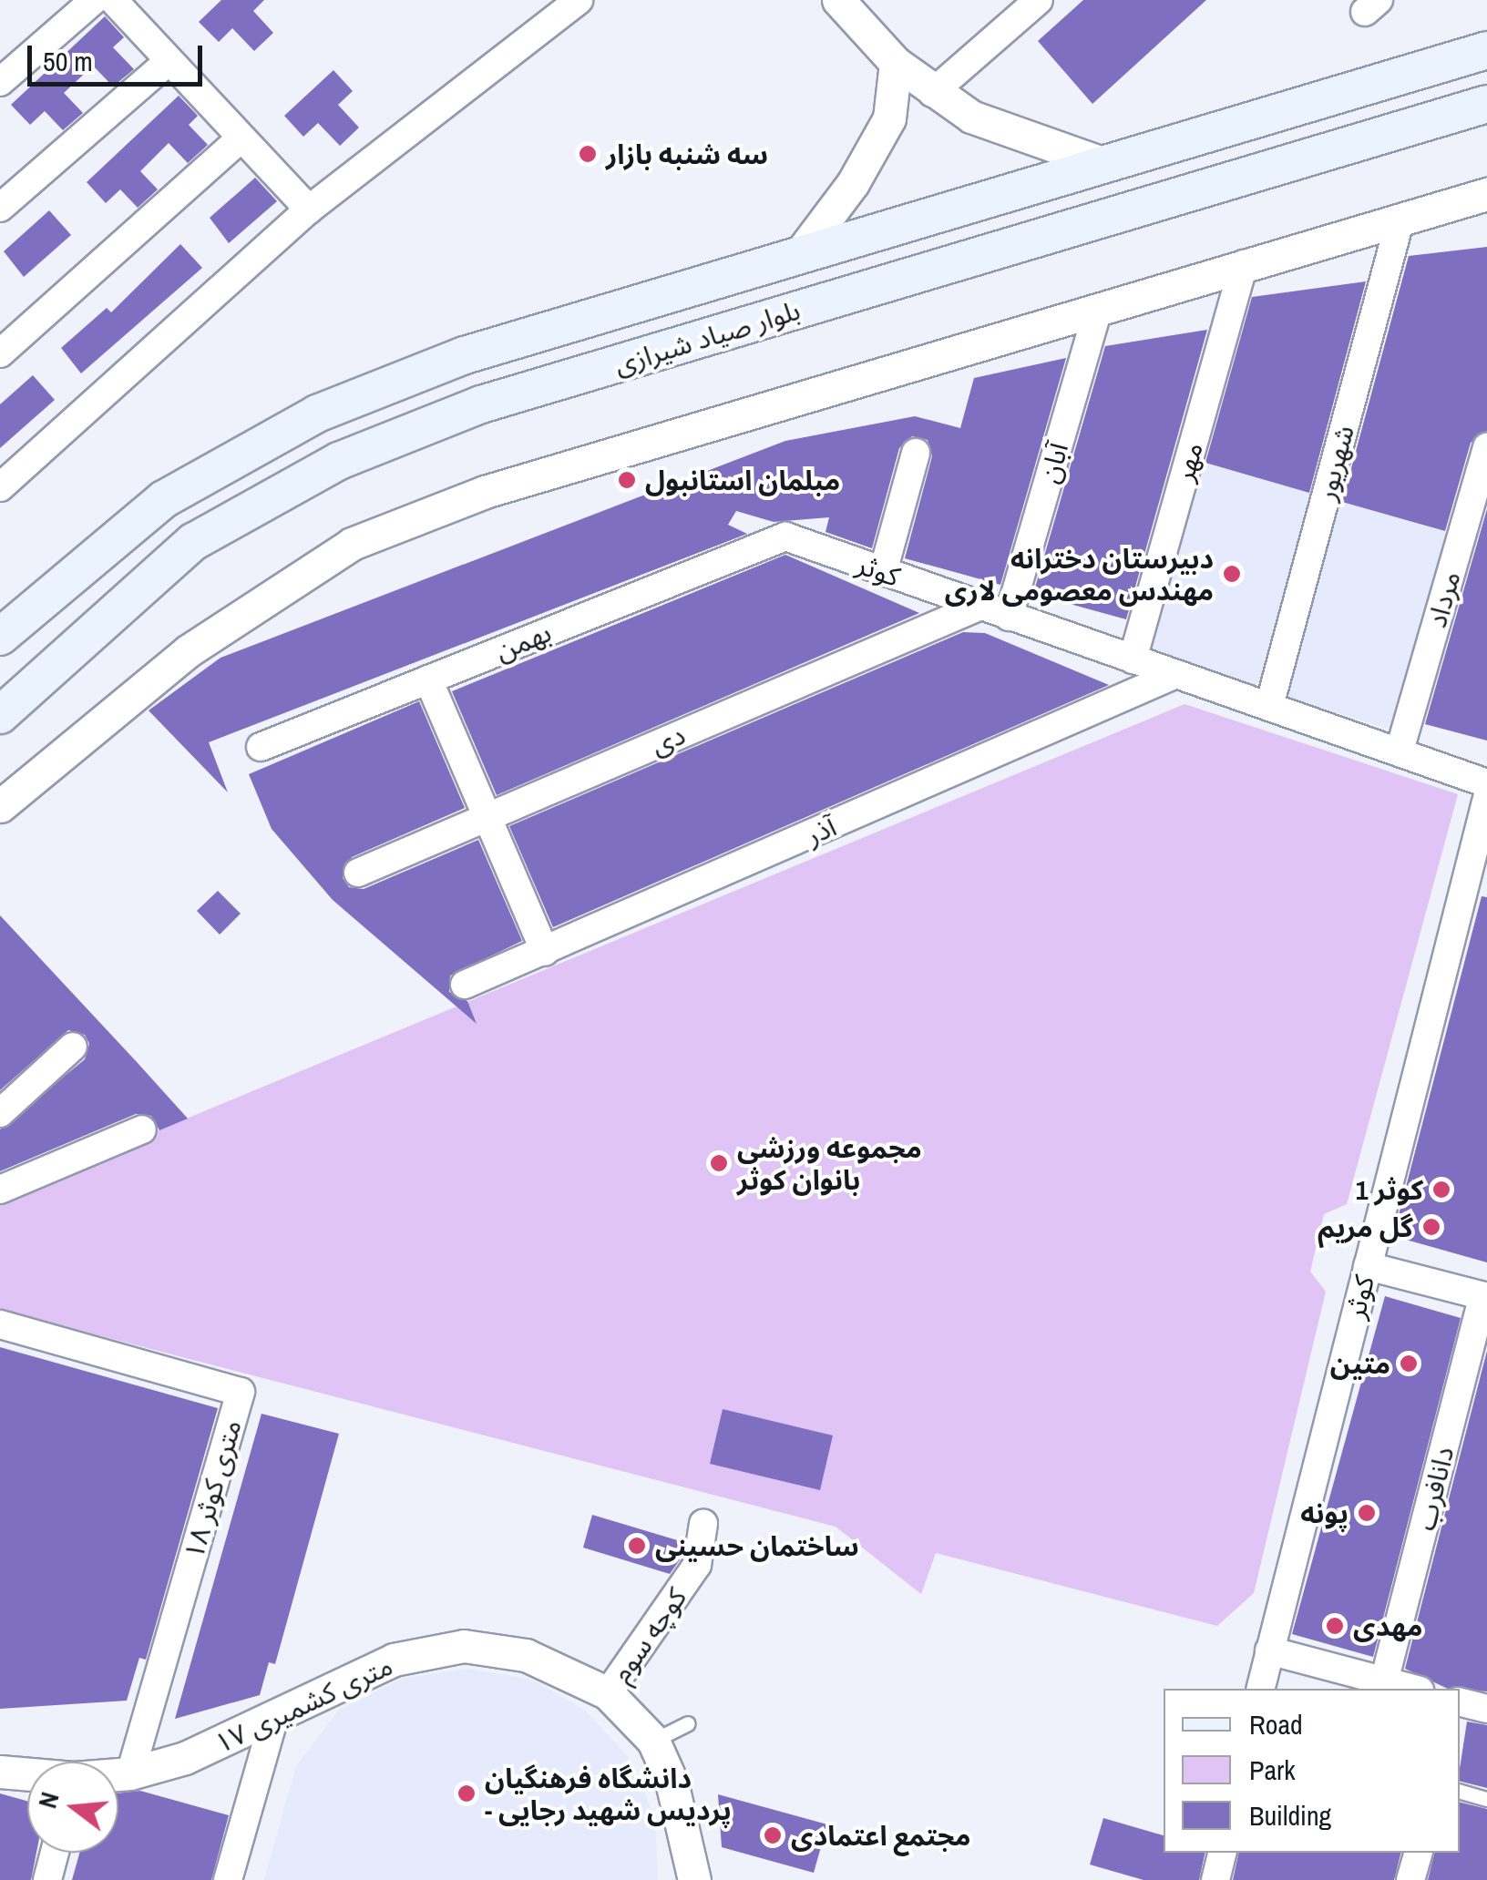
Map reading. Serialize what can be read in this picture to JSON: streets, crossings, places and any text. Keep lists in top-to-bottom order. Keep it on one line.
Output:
{"streets":{"main road":["بلوار صیاد شیرازی"],"street":["مهر","آبان","شهریور","کوثر","مرداد","بهمن","دی","آذر","دانافرب","۱۸ متری کوثر","کوچه سوم","۱۷ متری کشمیری"]},"crossings":[["مهر","کوثر"],["آبان","کوثر"],["شهریور","کوثر"],["کوثر","مرداد"],["کوثر","بهمن"],["کوثر","دی"],["کوثر","آذر"],["۱۸ متری کوثر","۱۷ متری کشمیری"],["کوچه سوم","۱۷ متری کشمیری"]],"places":["سه شنبه بازار","مبلمان استانبول","دبیرستان دخترانه مهندس معصومی لاری","مجموعه ورزشی بانوان کوثر","کوثر 1","گل مریم","متین","پونه","ساختمان حسینی","مهدی","دانشگاه فرهنگیان - پردیس شهید رجایی","مجتمع اعتمادی"],"legend":["Road","Park","Building"],"scale_bar":"50 m","north":"left"}
